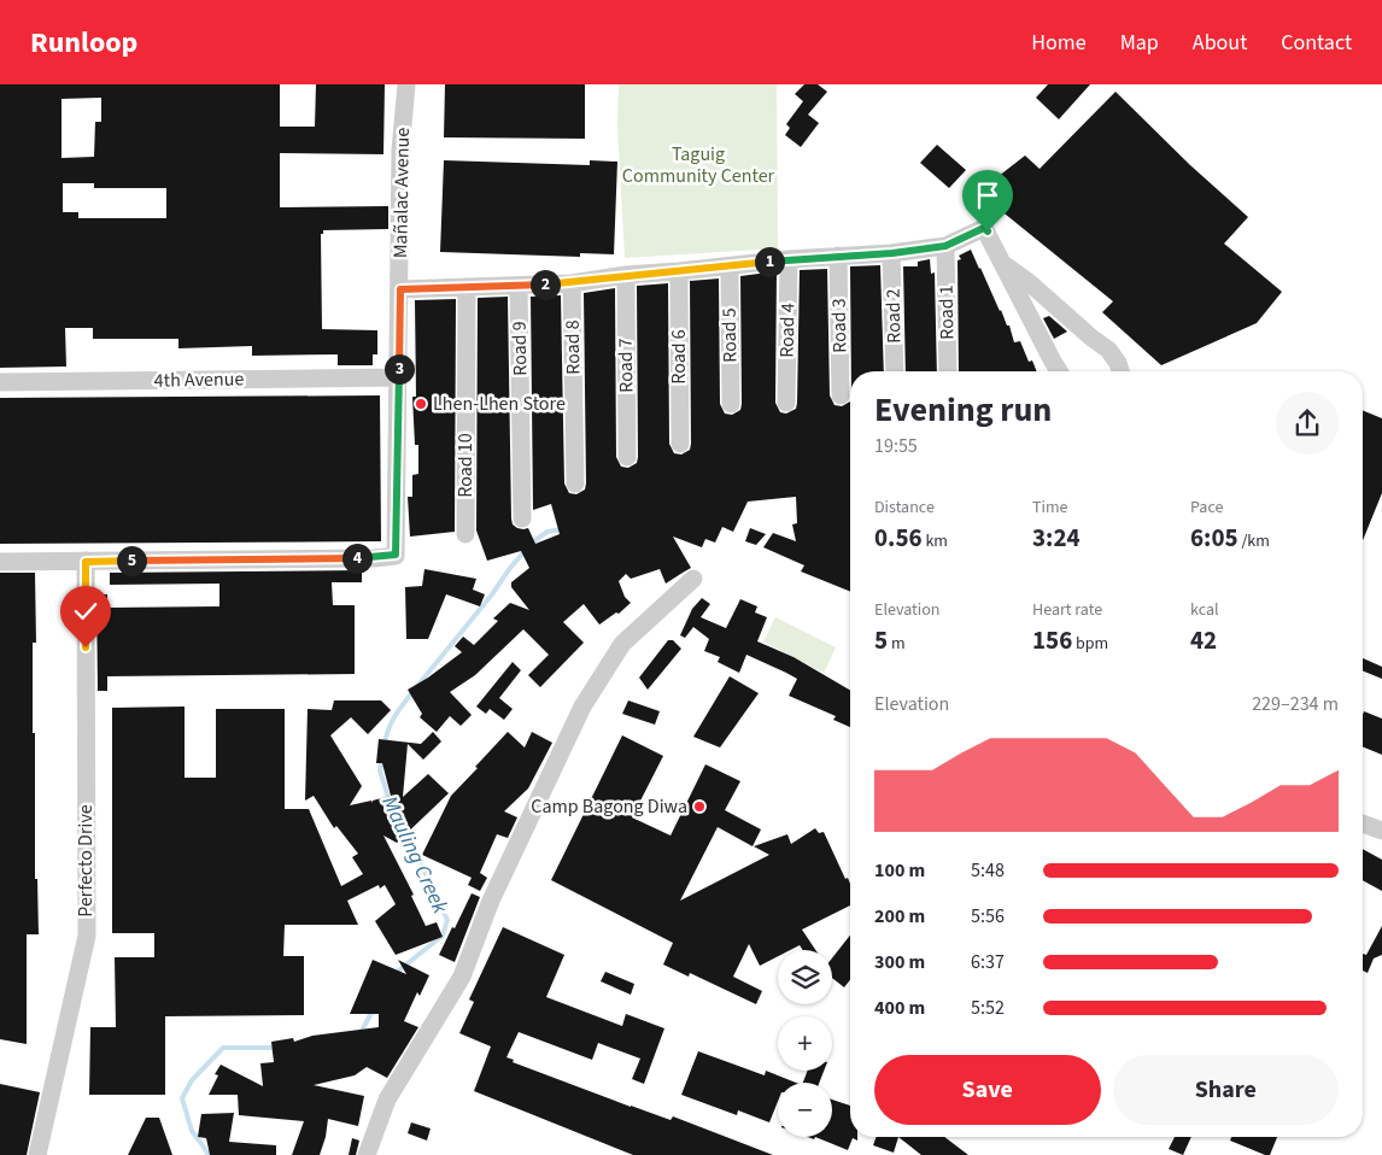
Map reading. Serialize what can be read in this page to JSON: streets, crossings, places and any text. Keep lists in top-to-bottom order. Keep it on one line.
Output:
{"streets":{"street":["Mañalac Avenue","Road 1","Road 2","Road 3","Road 4","Road 5","Road 8","Road 9","Road 6","Road 7","4th Avenue","Road 10","Perfecto Drive"]},"crossings":[["Mañalac Avenue","4th Avenue"],["Mañalac Avenue","Perfecto Drive"]],"water":["Mauling Creek"],"parks":["Taguig Community Center"],"places":["Lhen-Lhen Store","Camp Bagong Diwa"],"page":{"header":"Runloop","nav":["Home","Map","About","Contact"],"pins":["1","2","3","4","5"],"heading":["Evening run","19:55"],"stats":[["Distance","0.56 km"],["Time","3:24"],["Pace","6:05 /km"],["Elevation","5 m"],["Heart rate","156 bpm"],["kcal","42"]],"chart":["Elevation","229–234 m"],"list":[{"name":"100 m","note":"5:48"},{"name":"200 m","note":"5:56"},{"name":"300 m","note":"6:37"},{"name":"400 m","note":"5:52"}],"map_buttons":["+","−"],"buttons":["Save","Share"]}}
